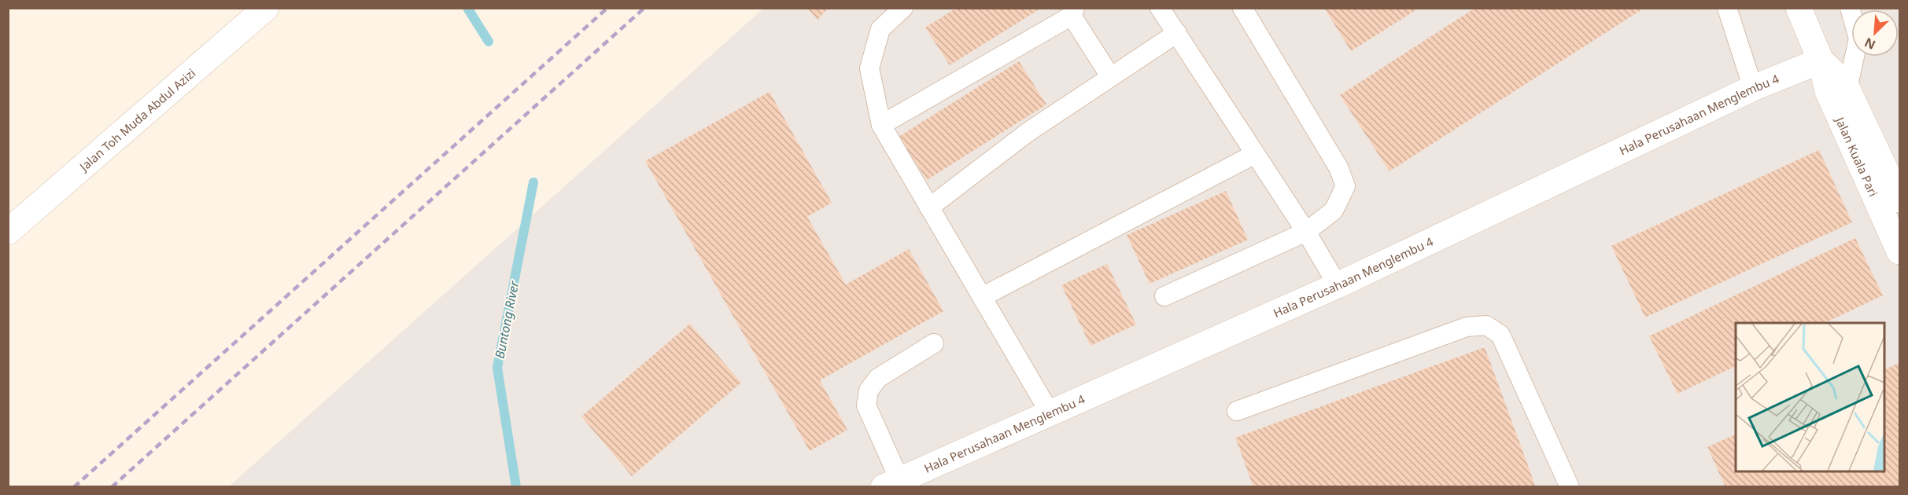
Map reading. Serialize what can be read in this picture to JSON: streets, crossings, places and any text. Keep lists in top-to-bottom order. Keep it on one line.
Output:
{"streets":{"street":["Hala Perusahaan Menglembu 4","Jalan Toh Muda Abdul Azizi","Jalan Kuala Pari"]},"crossings":[["Hala Perusahaan Menglembu 4","Jalan Kuala Pari"]],"water":["Buntong River"],"north":"bottom left"}
